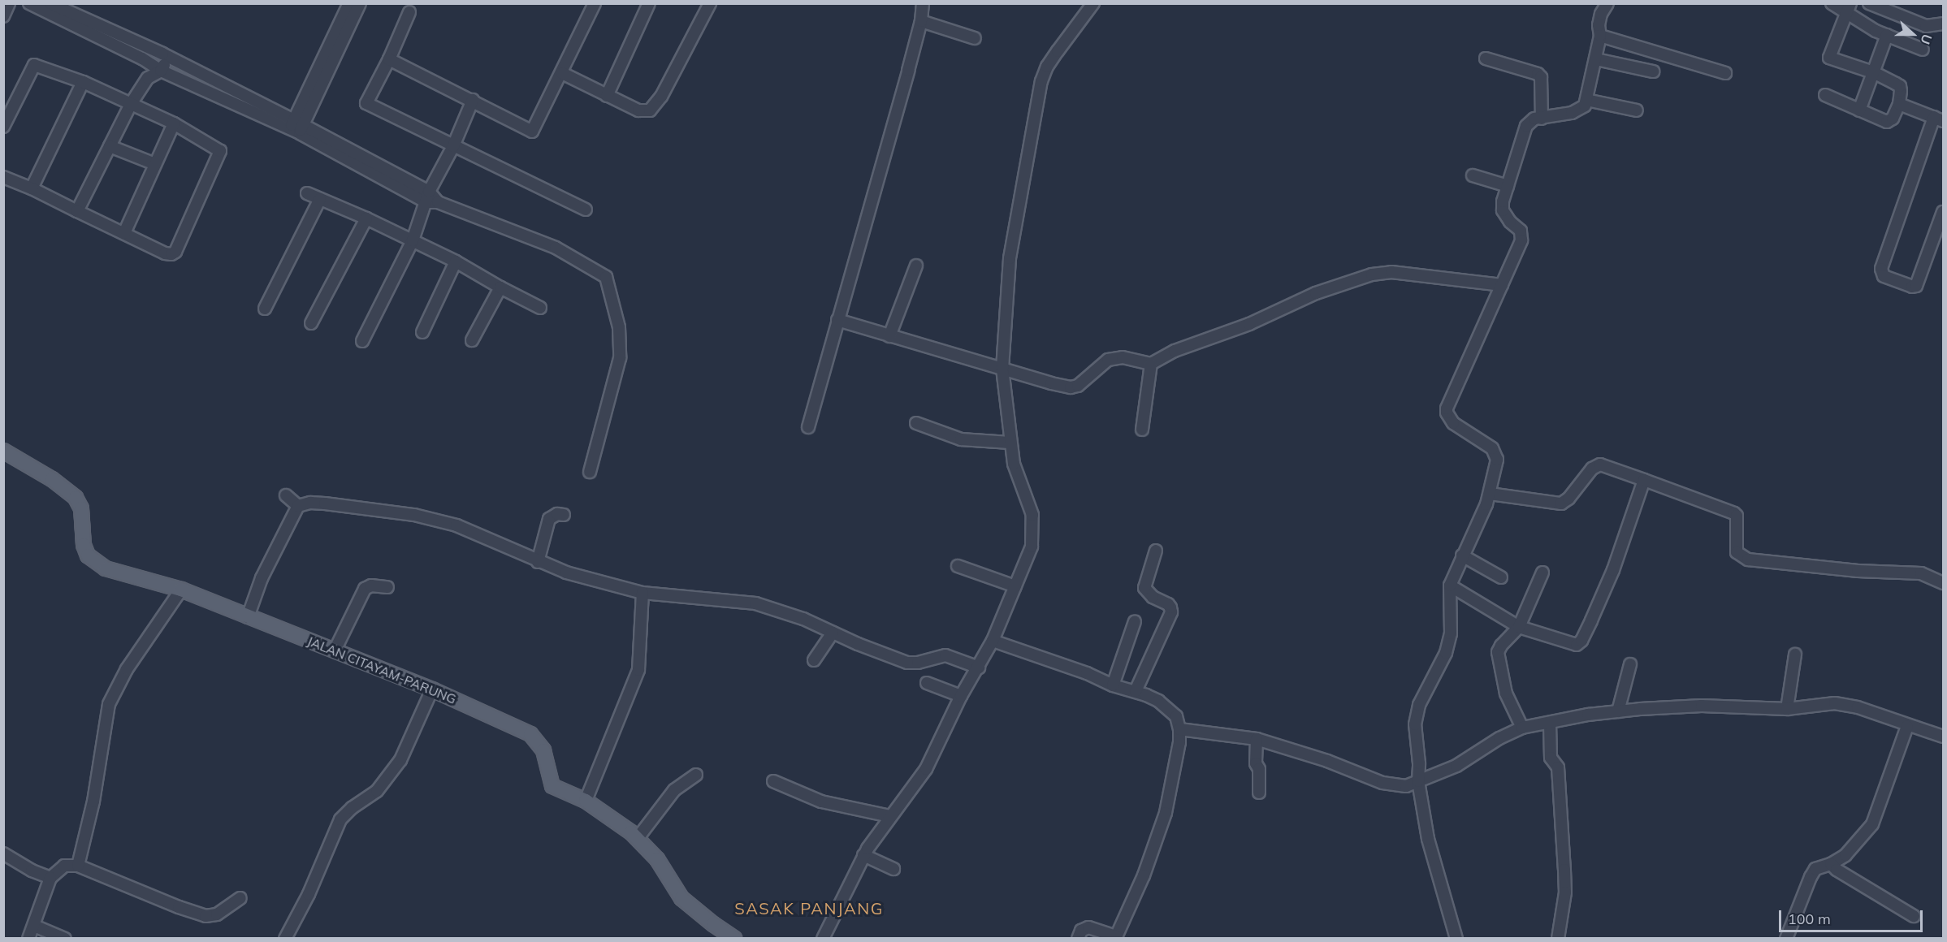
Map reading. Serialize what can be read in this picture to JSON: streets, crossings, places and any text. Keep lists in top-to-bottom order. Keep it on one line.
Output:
{"streets":{"main road":["JALAN CITAYAM-PARUNG"]},"districts":["SASAK PANJANG"],"scale_bar":"100 m","north":"right"}
